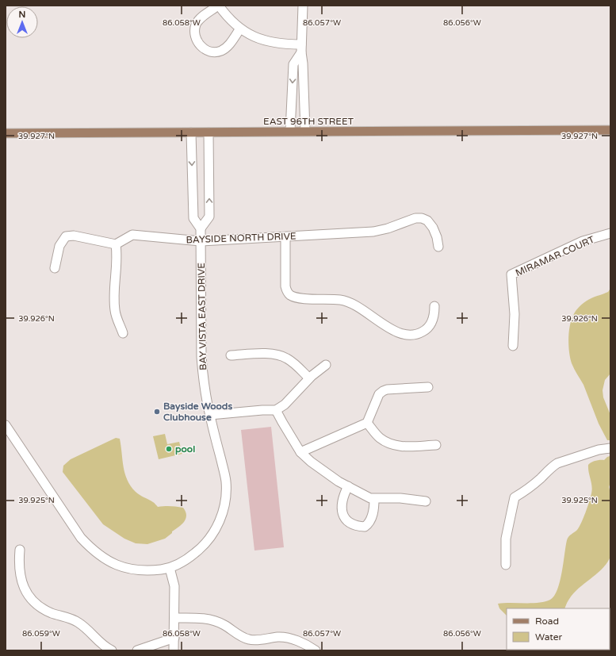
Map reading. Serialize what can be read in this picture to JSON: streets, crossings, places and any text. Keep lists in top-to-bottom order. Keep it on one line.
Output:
{"streets":{"main road":["EAST 96TH STREET"],"street":["BAYSIDE NORTH DRIVE","MIRAMAR COURT","BAY VISTA EAST DRIVE"]},"crossings":[["EAST 96TH STREET","BAY VISTA EAST DRIVE"],["BAYSIDE NORTH DRIVE","BAY VISTA EAST DRIVE"]],"places":["Bayside Woods Clubhouse","pool"],"legend":["Road","Water"],"north":"top","coordinates":["86.058°W","86.057°W","86.056°W","39.927°N","39.926°N","39.925°N","86.059°W"]}
